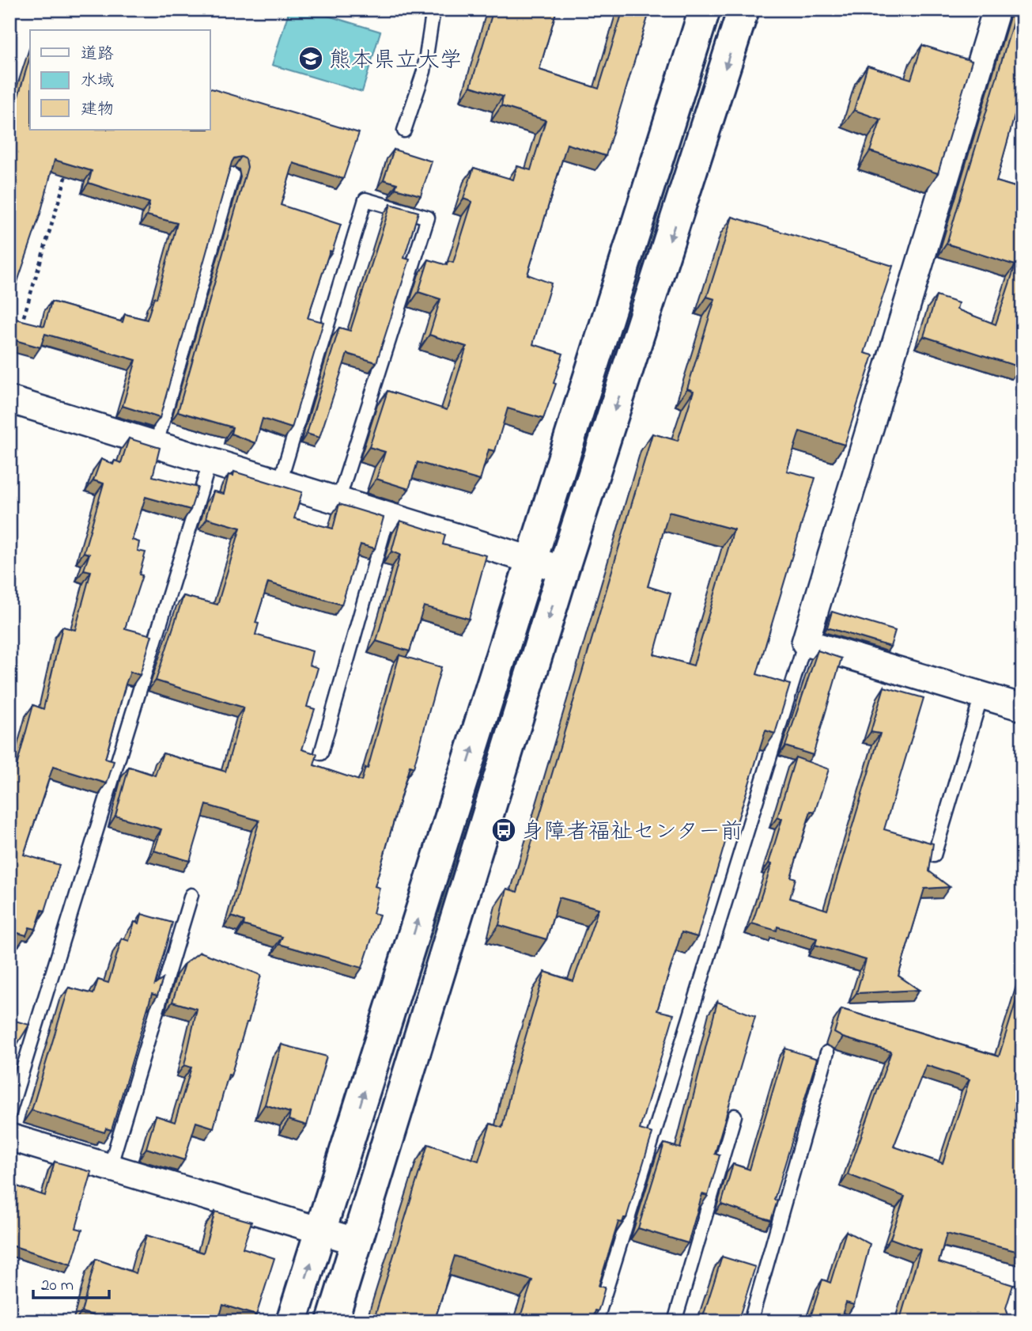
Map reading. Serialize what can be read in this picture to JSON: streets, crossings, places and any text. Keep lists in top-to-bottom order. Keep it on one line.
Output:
{"places":{"school or university":["熊本県立大学"],"bus stop":["身障者福祉センター前"]},"legend":["道路","水域","建物"],"scale_bar":"20 m"}
